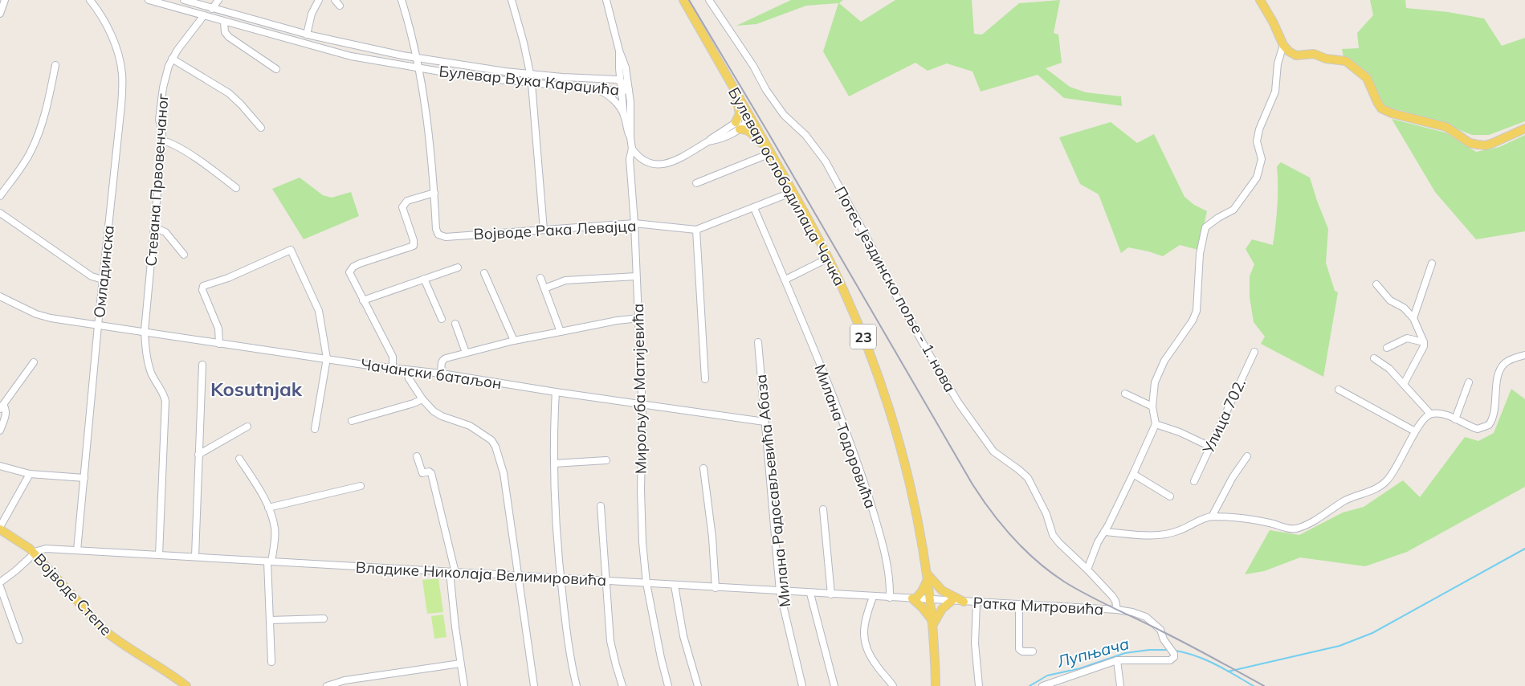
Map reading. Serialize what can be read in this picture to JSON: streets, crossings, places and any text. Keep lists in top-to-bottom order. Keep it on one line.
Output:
{"streets":{"main road":["Булевар ослободилаца Чачка","23","Војводе Степе"],"street":["Булевар Вука Караџића","Стевана Првовенчаног","Војводе Рака Левајца","Омладинска","Потес Јездинско поље - 1. нова","Чачански батаљон","Мирољуба Матијевића","Улица 702.","Милана Тодоровића","Милана Радосављевића Абаза","Владике Николаја Велимировића","Ратка Митровића"]},"crossings":[["Булевар Вука Караџића","Стевана Првовенчаног"],["Булевар Вука Караџића","Мирољуба Матијевића"],["Стевана Првовенчаног","Чачански батаљон"],["Стевана Првовенчаног","Владике Николаја Велимировића"],["Булевар ослободилаца Чачка","Војводе Рака Левајца"],["Булевар ослободилаца Чачка","Владике Николаја Велимировића"],["Булевар ослободилаца Чачка","Ратка Митровића"],["Војводе Рака Левајца","Мирољуба Матијевића"],["Војводе Рака Левајца","Милана Тодоровића"],["Омладинска","Чачански батаљон"],["Омладинска","Владике Николаја Велимировића"],["Потес Јездинско поље - 1. нова","Ратка Митровића"],["Чачански батаљон","Мирољуба Матијевића"],["Чачански батаљон","Милана Радосављевића Абаза"],["Мирољуба Матијевића","Владике Николаја Велимировића"],["Милана Тодоровића","Владике Николаја Велимировића"],["Милана Радосављевића Абаза","Владике Николаја Велимировића"],["Владике Николаја Велимировића","Војводе Степе"],["Владике Николаја Велимировића","Ратка Митровића"]],"districts":["Kosutnjak"],"water":["Лупњача"]}
